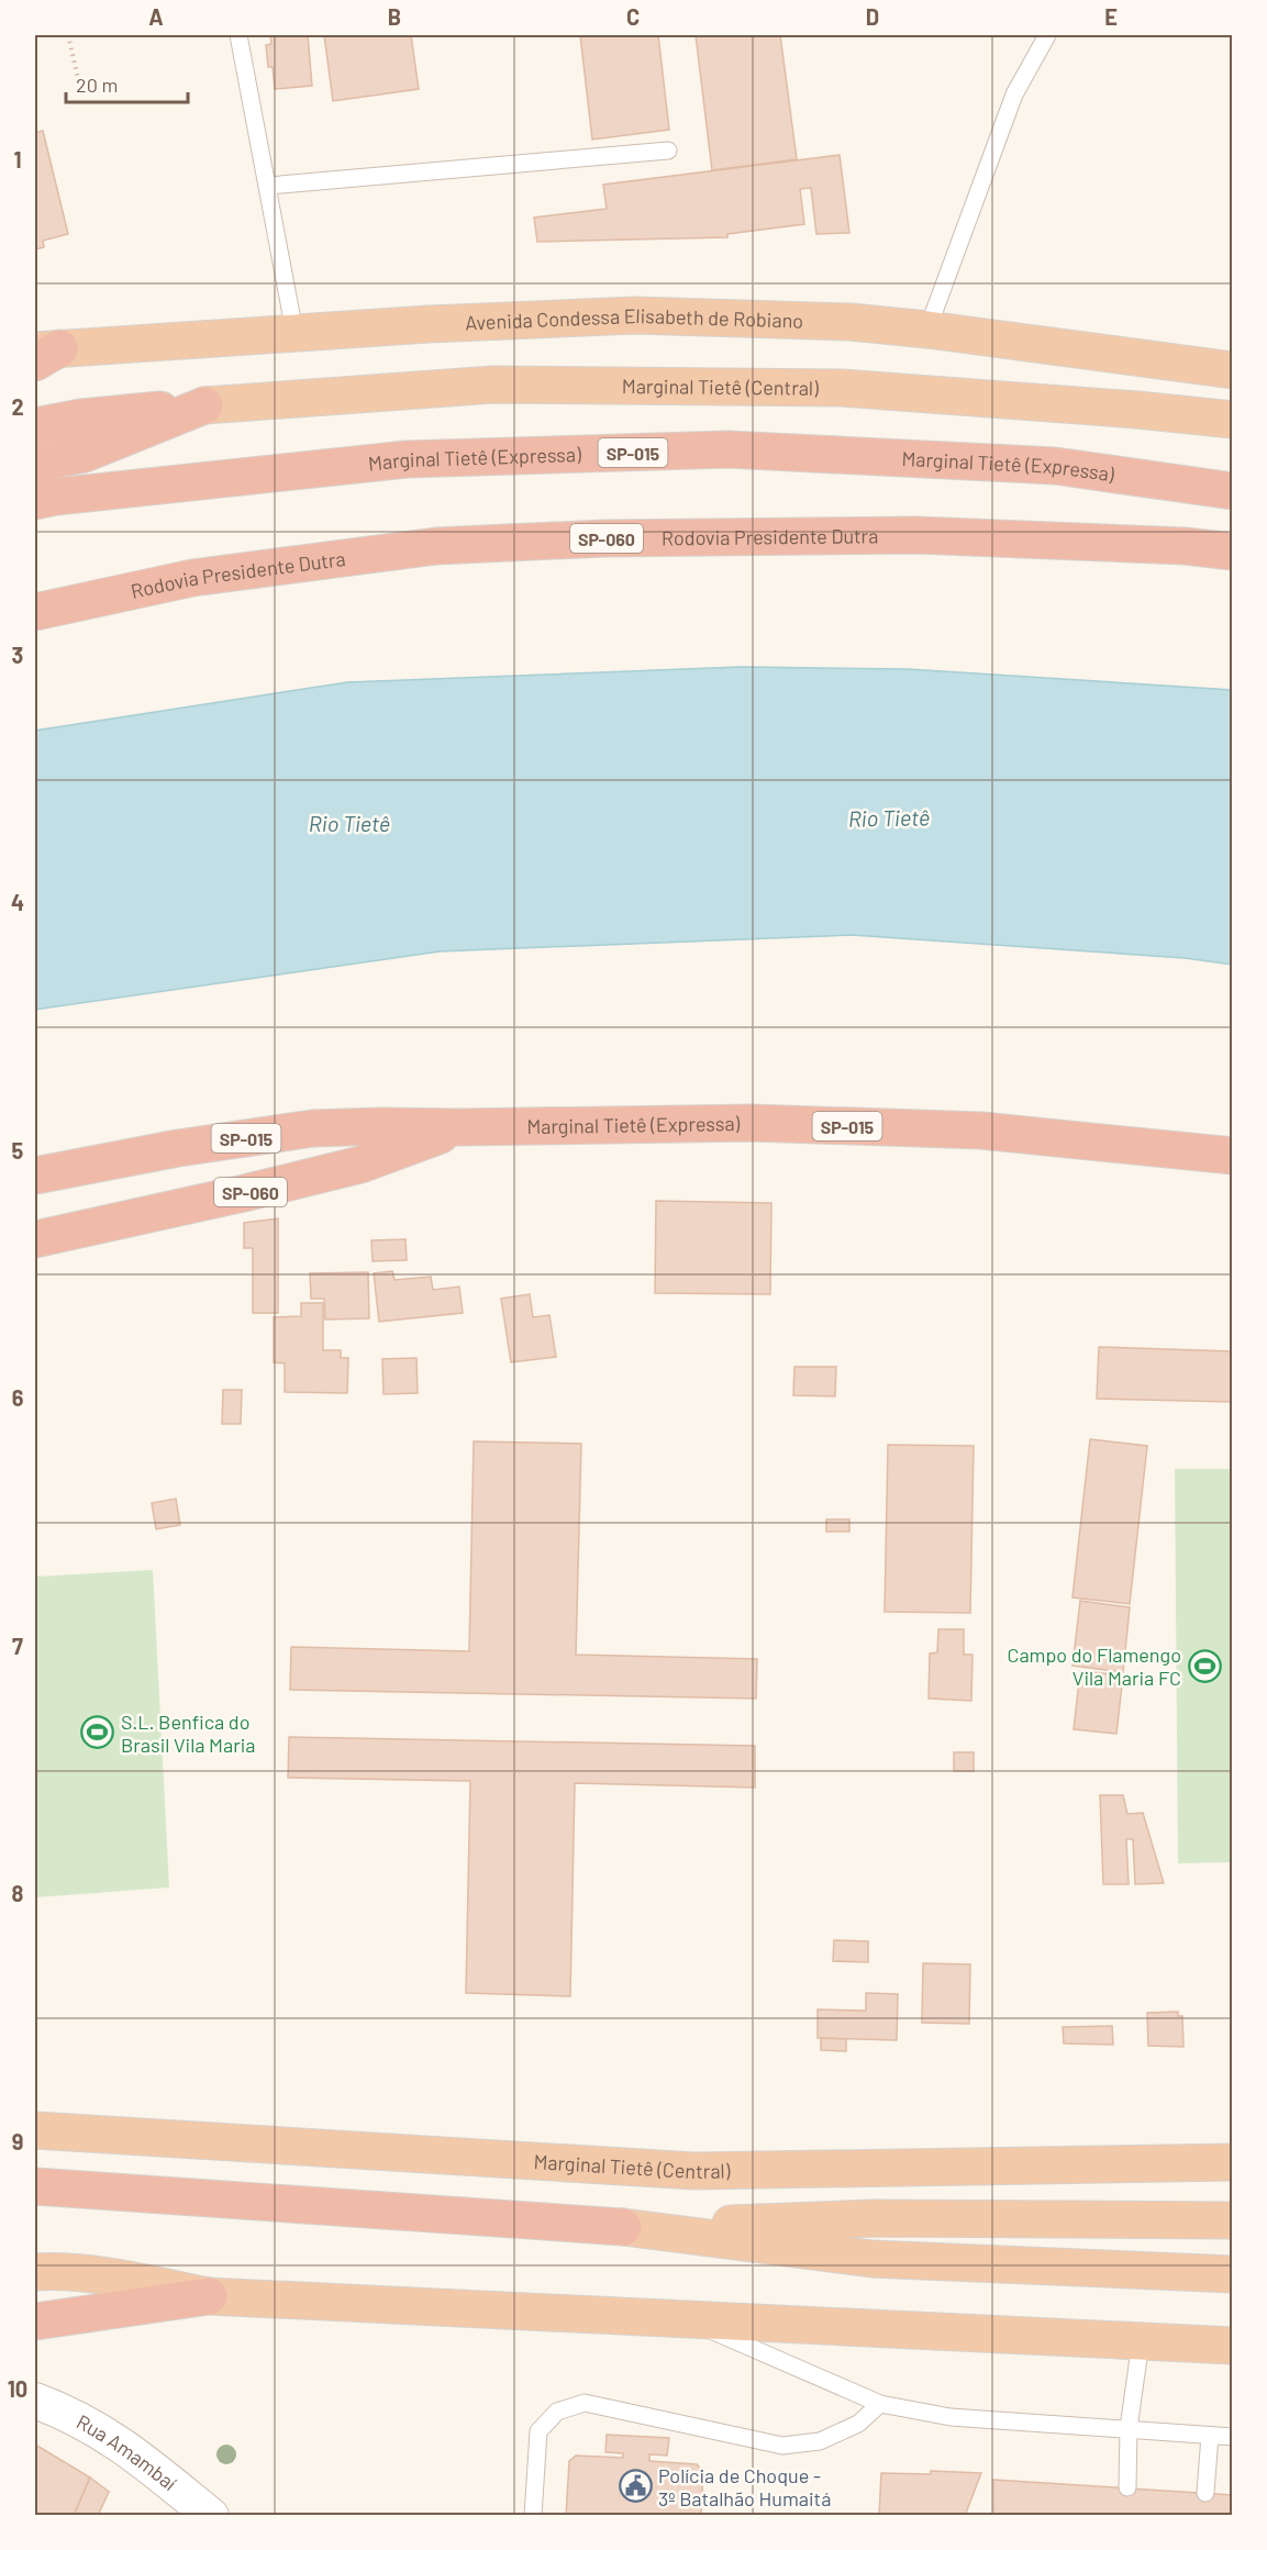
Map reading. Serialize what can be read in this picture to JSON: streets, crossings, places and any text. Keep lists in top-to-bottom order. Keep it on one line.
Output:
{"streets":{"highway":["Avenida Condessa Elisabeth de Robiano","Marginal Tietê (Central)","SP-015","Marginal Tietê (Expressa)","Rodovia Presidente Dutra","SP-060"],"street":["Rua Amambaí"]},"crossings":[["Marginal Tietê (Expressa)","SP-060"]],"water":["Rio Tietê"],"places":{"sports":["Campo do Flamengo Vila Maria FC","S.L. Benfica do Brasil Vila Maria"],"public building":["Polícia de Choque - 3º Batalhão Humaitá"]},"scale_bar":"20 m","grid":{"columns":["A","B","C","D","E"],"rows":["1","2","3","4","5","6","7","8","9","10"]}}
